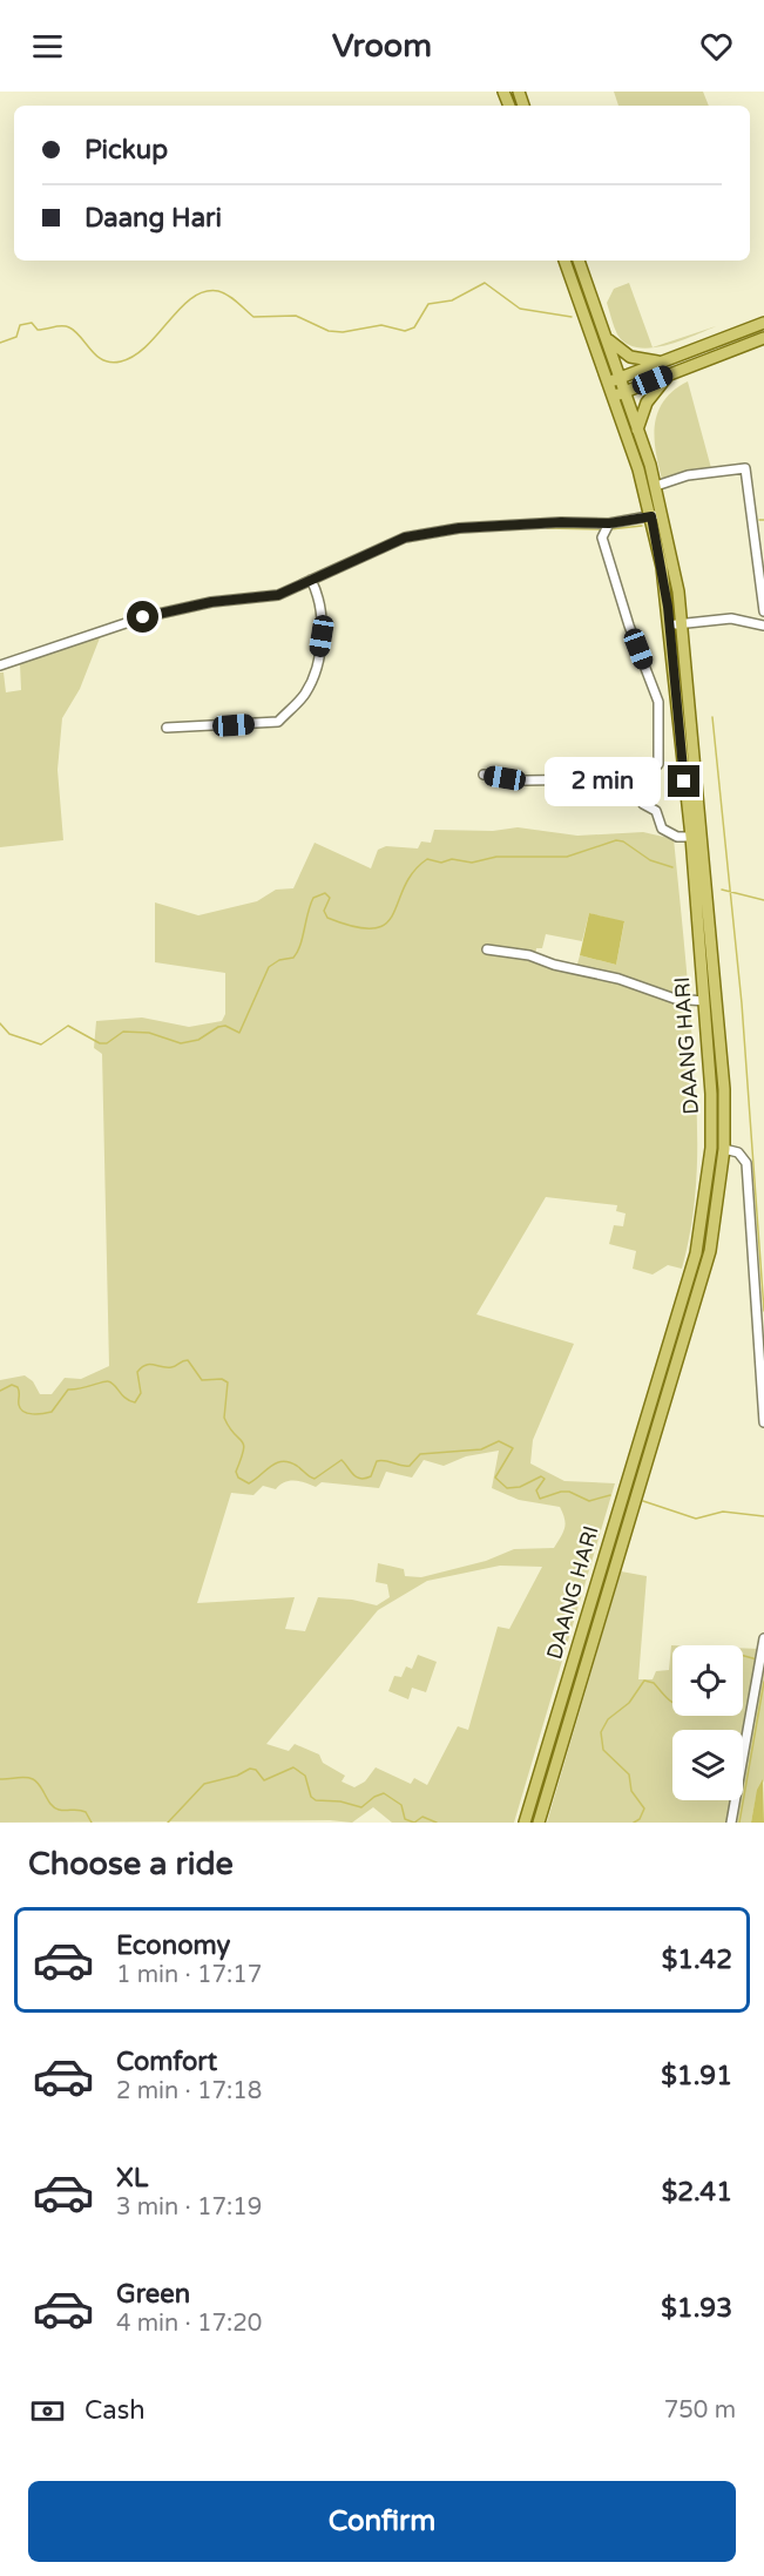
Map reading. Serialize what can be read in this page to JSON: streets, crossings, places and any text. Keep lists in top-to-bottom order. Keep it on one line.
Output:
{"streets":{"main road":["DAANG HARI"]},"page":{"header":"Vroom","banner":["Pickup","Daang Hari"],"bubble":"2 min","heading":"Choose a ride","list":[{"name":"Economy","note":"1 min · 17:17","value":"$1.42"},{"name":"Comfort","note":"2 min · 17:18","value":"$1.91"},{"name":"XL","note":"3 min · 17:19","value":"$2.41"},{"name":"Green","note":"4 min · 17:20","value":"$1.93"}],"pay":["Cash","750 m"],"buttons":"Confirm"}}
